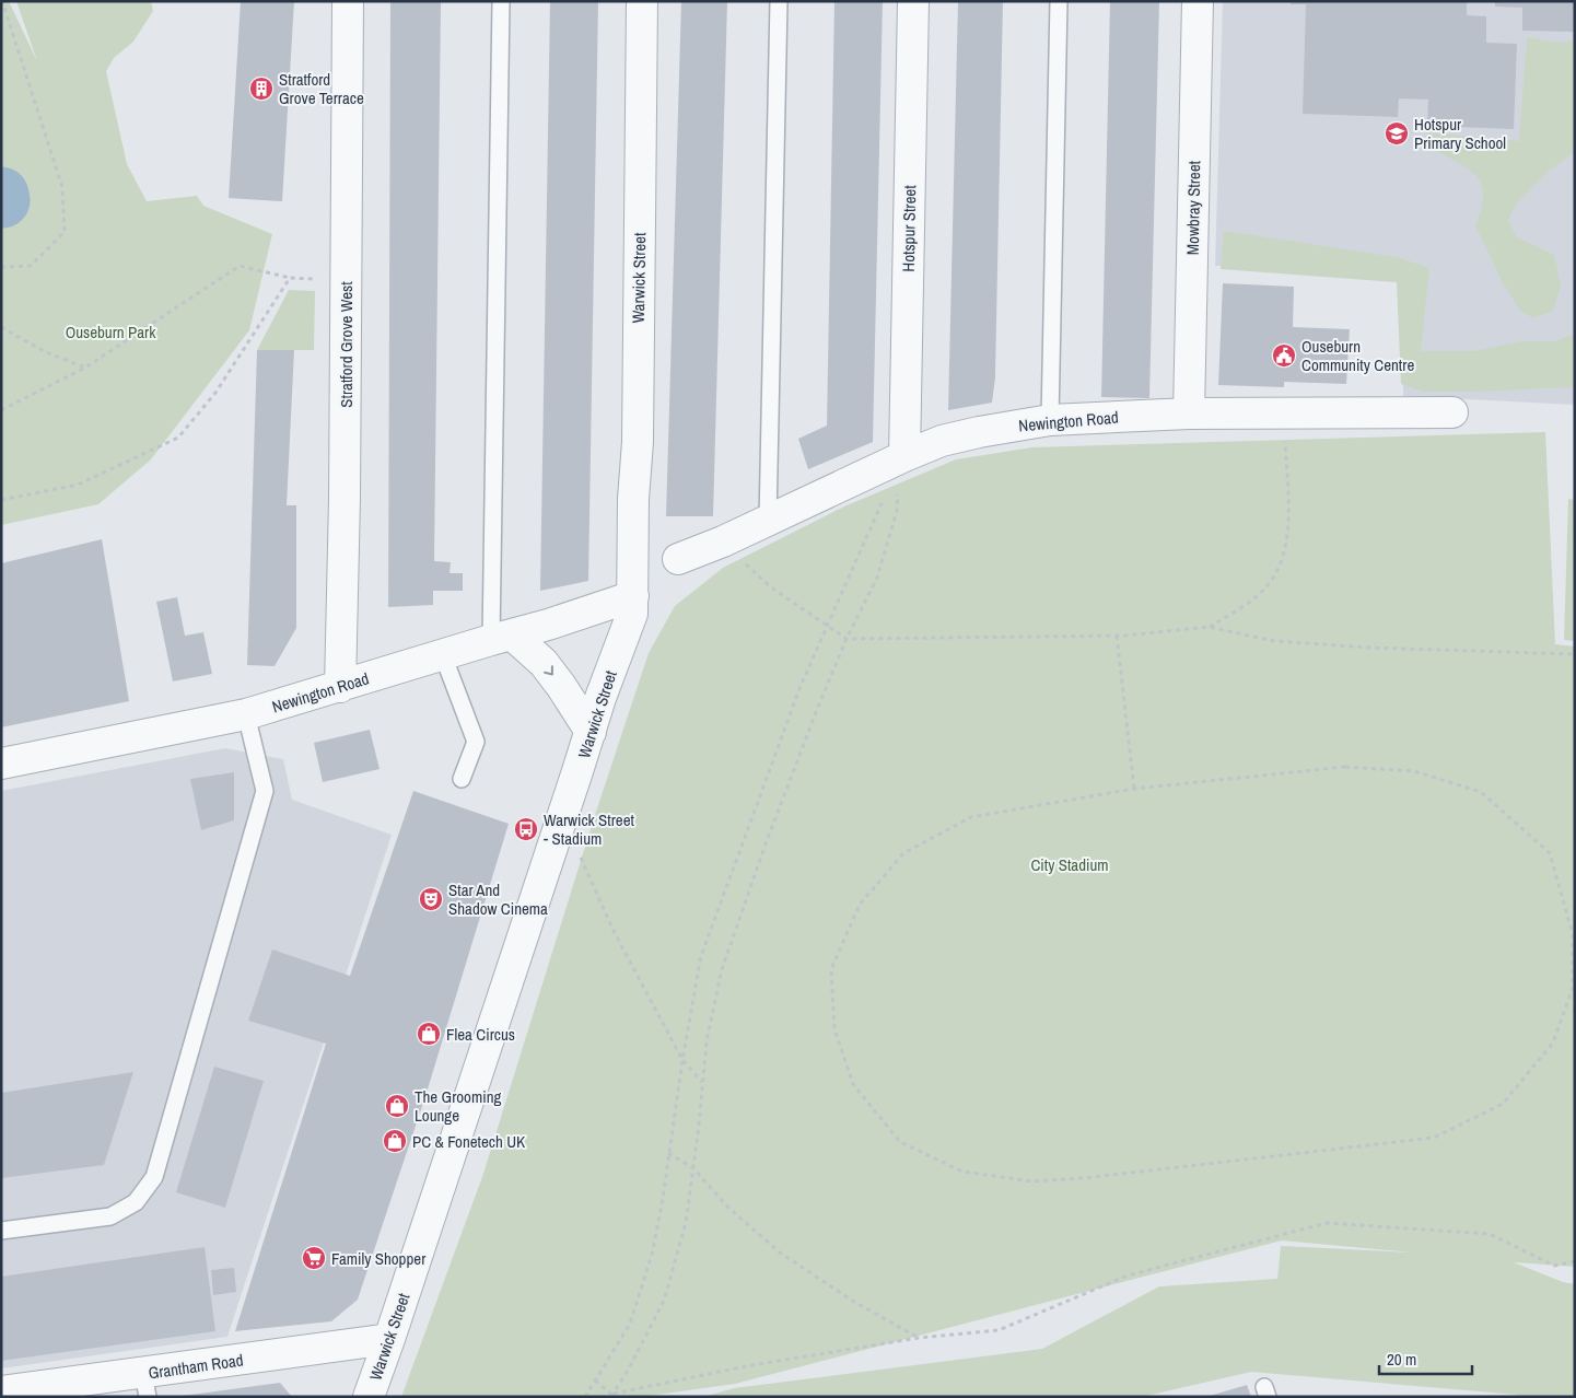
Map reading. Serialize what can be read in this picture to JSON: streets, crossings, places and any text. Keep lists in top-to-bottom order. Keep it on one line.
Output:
{"streets":{"street":["Mowbray Street","Hotspur Street","Warwick Street","Stratford Grove West","Newington Road","Grantham Road"]},"crossings":[["Mowbray Street","Newington Road"],["Hotspur Street","Newington Road"],["Warwick Street","Newington Road"],["Warwick Street","Grantham Road"],["Stratford Grove West","Newington Road"]],"parks":["Ouseburn Park","City Stadium"],"places":{"building":["Stratford Grove Terrace"],"school or university":["Hotspur Primary School"],"public building":["Ouseburn Community Centre"],"bus stop":["Warwick Street - Stadium"],"theatre":["Star And Shadow Cinema"],"shop":["Flea Circus","The Grooming Lounge","PC & Fonetech UK"],"supermarket":["Family Shopper"]},"scale_bar":"20 m"}
